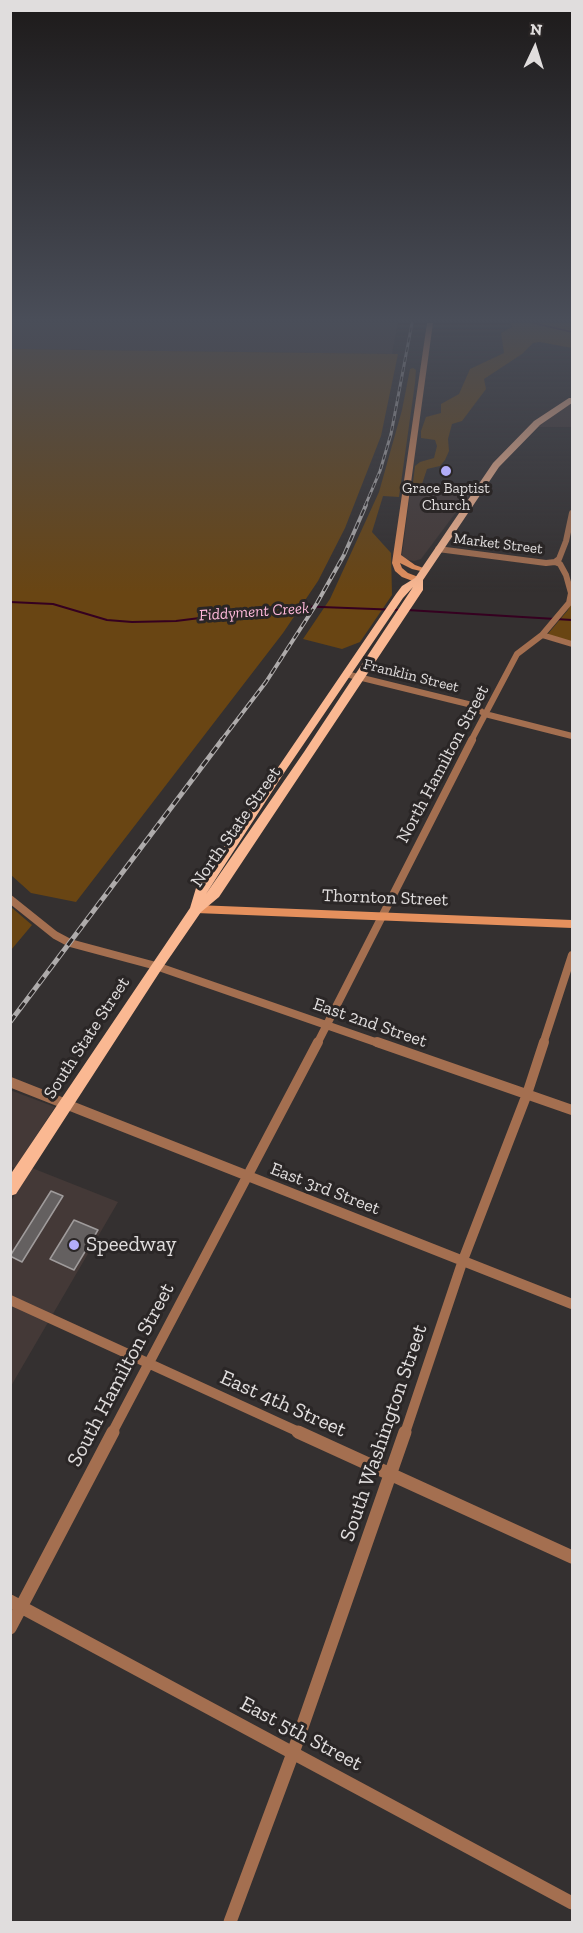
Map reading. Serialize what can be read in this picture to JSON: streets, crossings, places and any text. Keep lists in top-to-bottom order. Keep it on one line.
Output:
{"streets":{"main road":["North State Street","Thornton Street","South State Street"],"street":["Market Street","Franklin Street","North Hamilton Street","East 2nd Street","East 3rd Street","South Hamilton Street","East 4th Street","South Washington Street","East 5th Street"]},"crossings":[["Market Street","North Hamilton Street"],["Market Street","North State Street"],["Franklin Street","North Hamilton Street"],["Franklin Street","North State Street"],["North Hamilton Street","Thornton Street"],["North Hamilton Street","South Hamilton Street"],["North State Street","Thornton Street"],["North State Street","South State Street"],["Thornton Street","South State Street"],["Thornton Street","South Hamilton Street"],["East 2nd Street","South State Street"],["East 2nd Street","South Hamilton Street"],["East 2nd Street","South Washington Street"],["South State Street","East 3rd Street"],["East 3rd Street","South Hamilton Street"],["East 3rd Street","South Washington Street"],["South Hamilton Street","East 4th Street"],["South Hamilton Street","East 5th Street"],["East 4th Street","South Washington Street"],["South Washington Street","East 5th Street"]],"water":["Fiddyment Creek"],"places":["Grace Baptist Church","Speedway"],"north":"top"}
